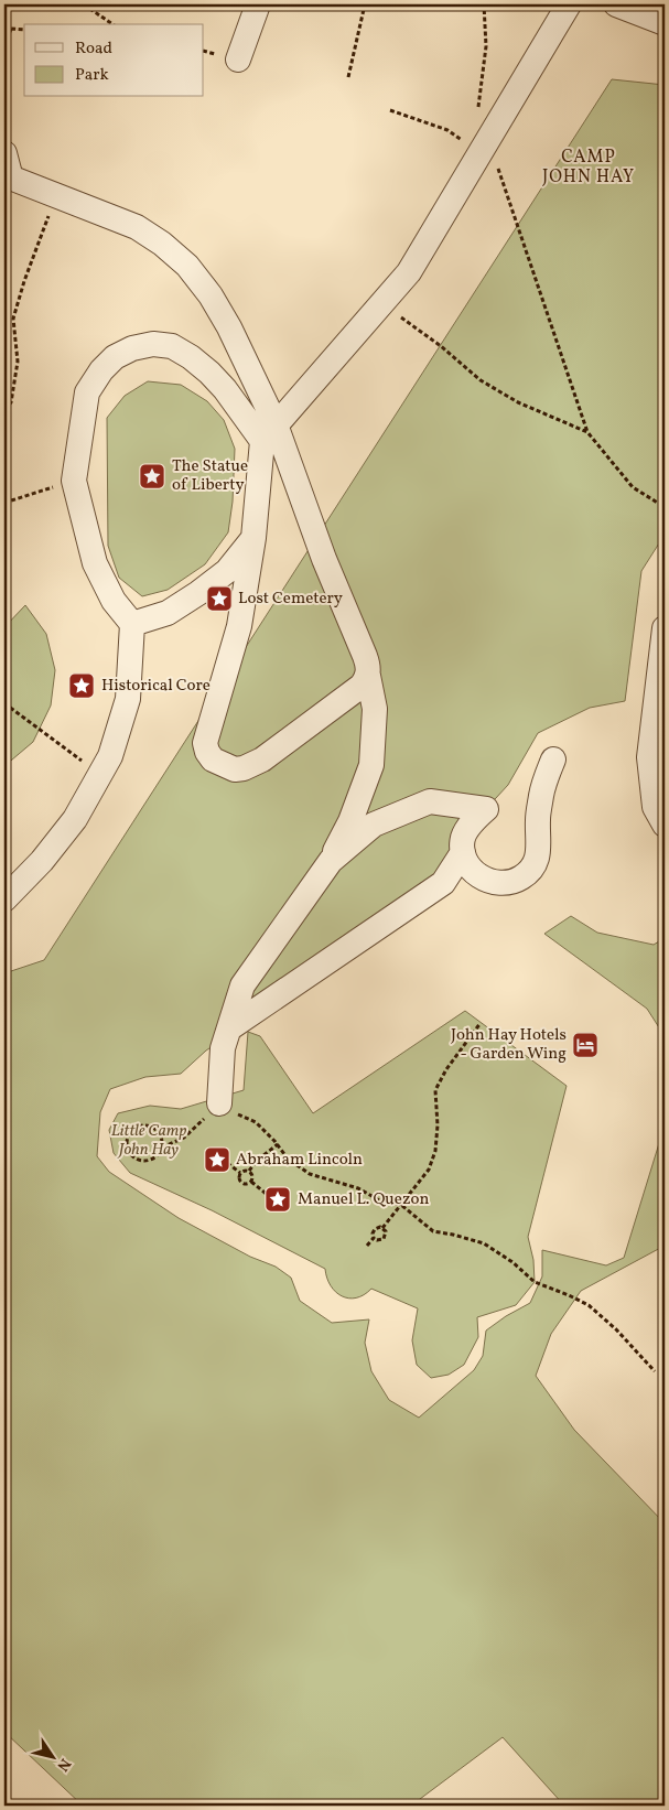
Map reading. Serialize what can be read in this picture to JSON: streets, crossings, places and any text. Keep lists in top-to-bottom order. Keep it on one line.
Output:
{"districts":["CAMP JOHN HAY"],"parks":["Little Camp John Hay"],"places":{"place":["The Statue of Liberty","Lost Cemetery","Historical Core","Abraham Lincoln","Manuel L. Quezon"],"hotel":["John Hay Hotels - Garden Wing"]},"legend":["Road","Park"],"north":"bottom right"}
